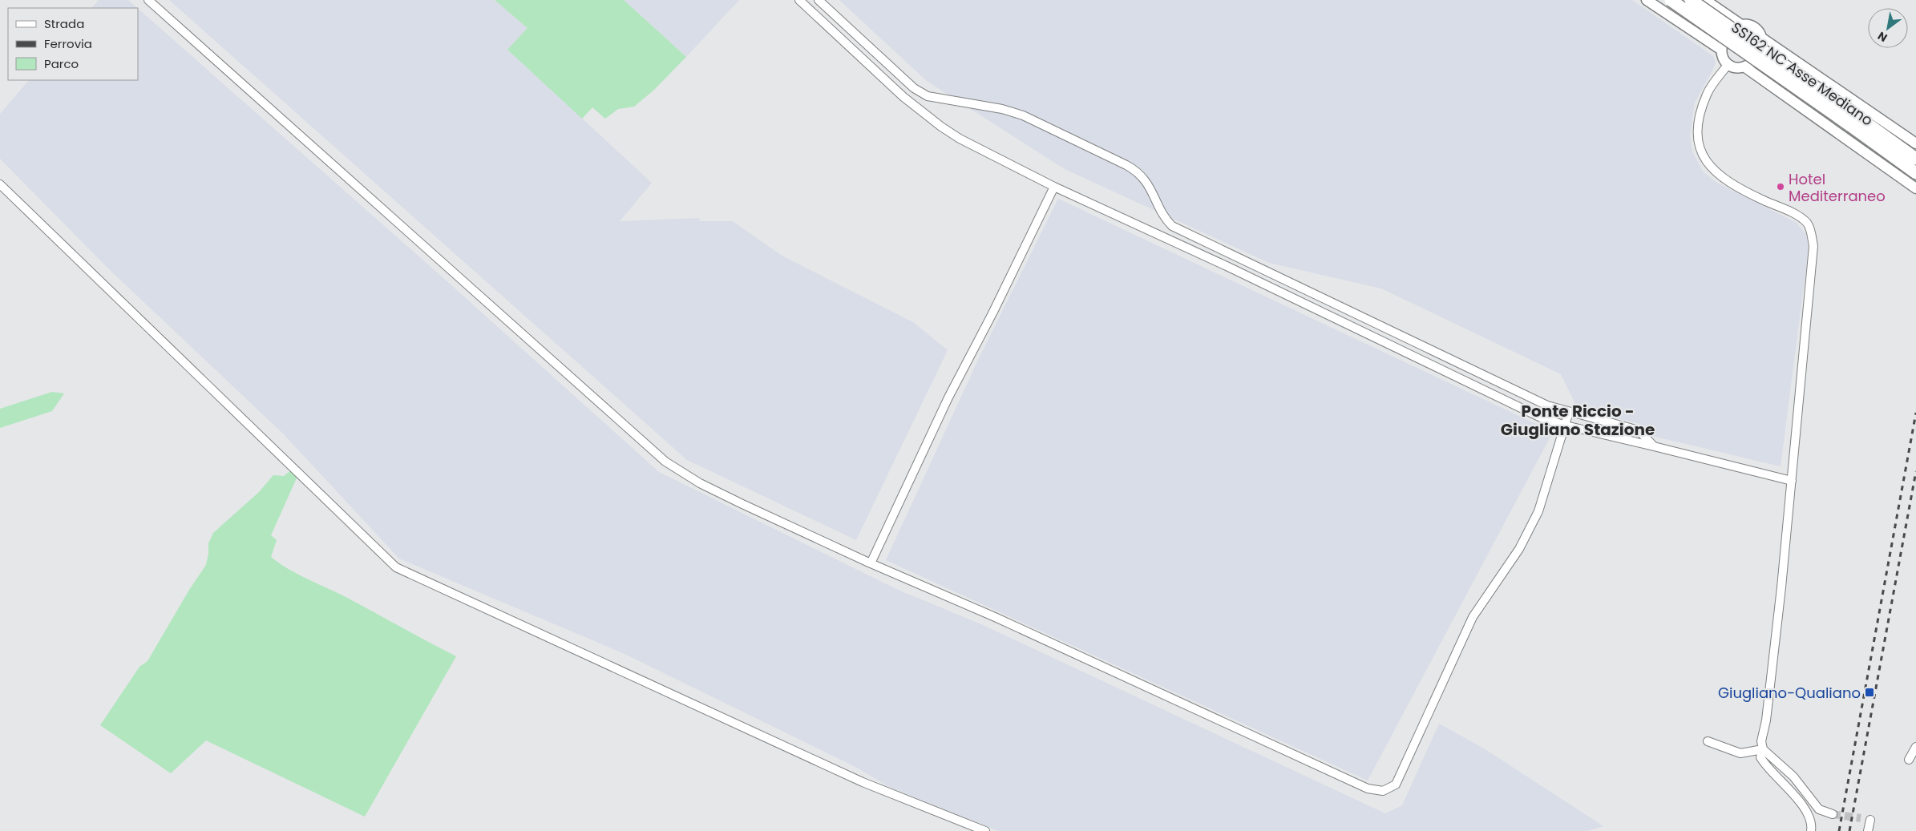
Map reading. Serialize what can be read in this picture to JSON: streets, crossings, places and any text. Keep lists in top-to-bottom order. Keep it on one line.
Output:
{"streets":{"highway":["SS162 NC Asse Mediano"]},"districts":["Ponte Riccio - Giugliano Stazione"],"places":{"other":["Hotel Mediterraneo"],"transit":["Giugliano-Qualiano"]},"legend":["Strada","Ferrovia","Parco"],"north":"bottom left"}
